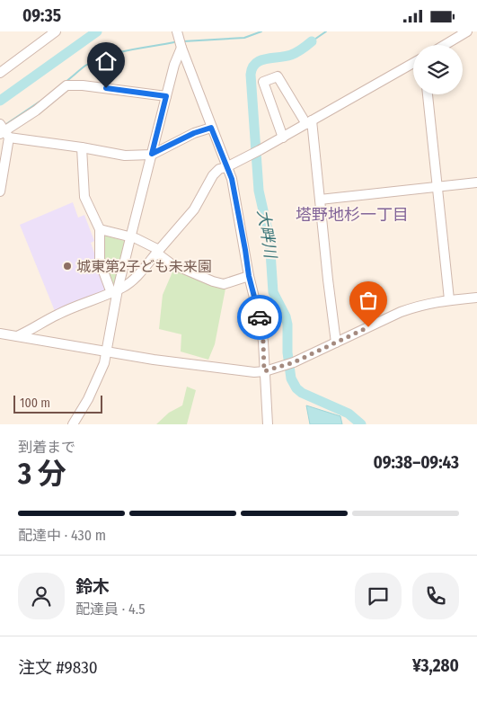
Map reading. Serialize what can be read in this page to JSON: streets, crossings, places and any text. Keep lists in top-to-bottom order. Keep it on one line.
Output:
{"districts":["塔野地杉一丁目"],"water":["大畔川"],"places":["城東第2子ども未来園"],"scale_bar":"100 m","page":{"status":"09:35","scale":"100 m","heading":["3 分","到着まで","09:38–09:43"],"panel":["鈴木","配達員 · 4.5","注文 #9830","¥3,280"],"bar":"配達中 · 430 m"}}
